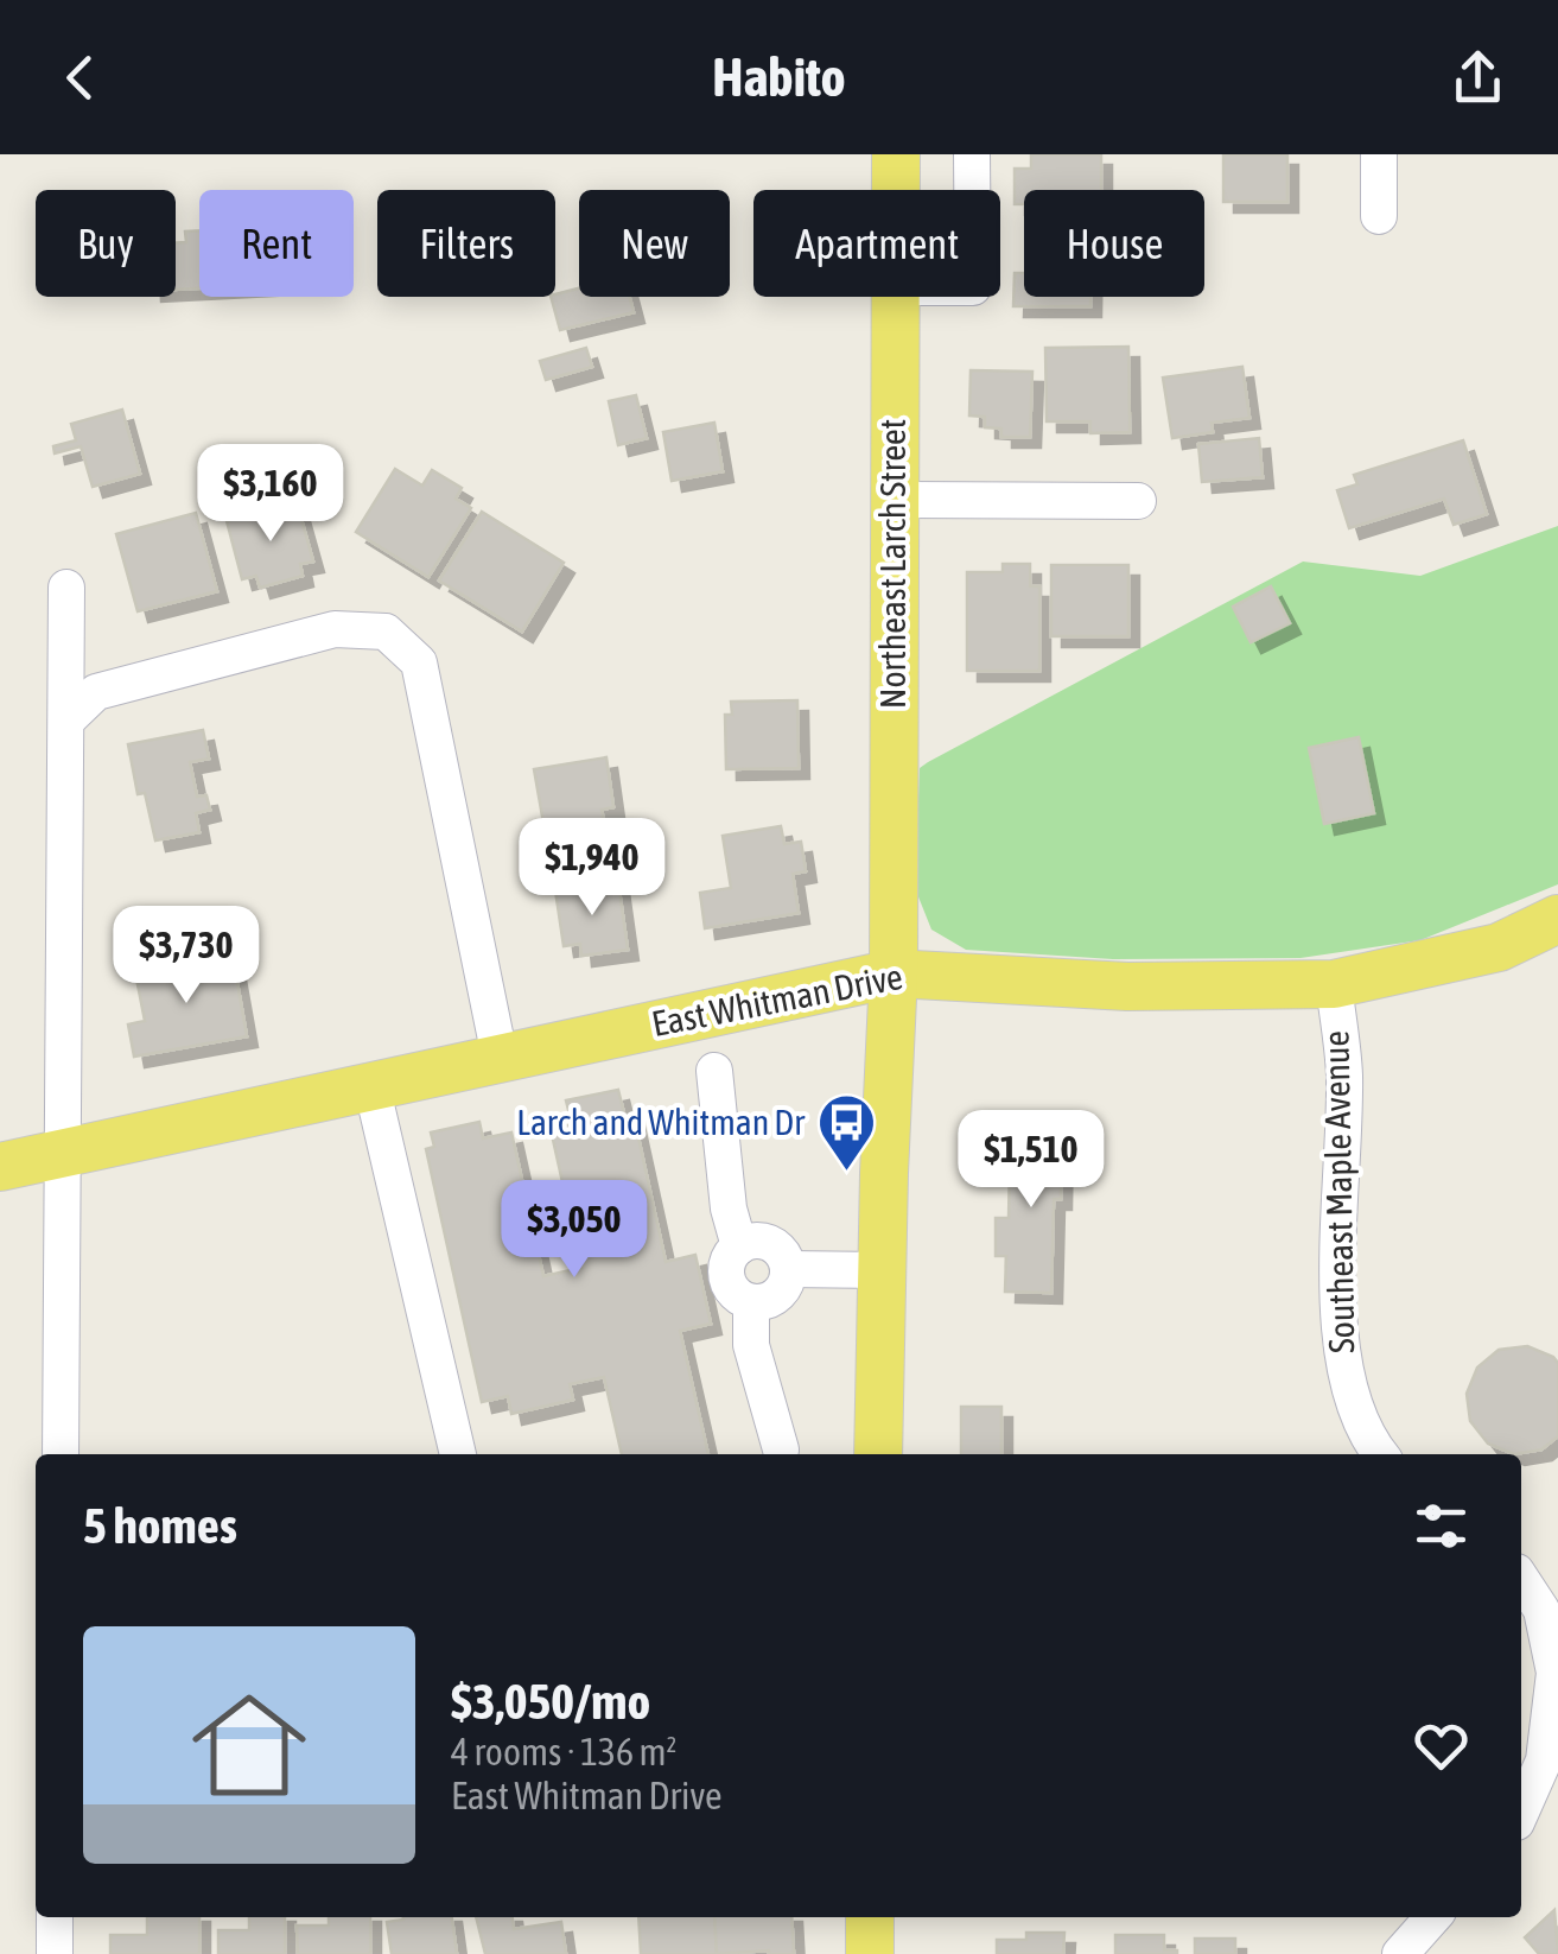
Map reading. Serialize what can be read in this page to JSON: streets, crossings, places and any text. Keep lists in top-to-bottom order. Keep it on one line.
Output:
{"streets":{"main road":["Northeast Larch Street","East Whitman Drive"],"street":["Southeast Maple Avenue"]},"crossings":[["Northeast Larch Street","East Whitman Drive"],["East Whitman Drive","Southeast Maple Avenue"]],"places":{"bus stop":["Larch and Whitman Dr"]},"page":{"header":"Habito","chip":["Buy","Rent","Filters","New","Apartment","House"],"price":["$3,160","$1,940","$3,730","$1,510","$3,050"],"heading":"5 homes","list":[{"name":"$3,050/mo","note":"4 rooms · 136 m² · East Whitman Drive"}]}}
